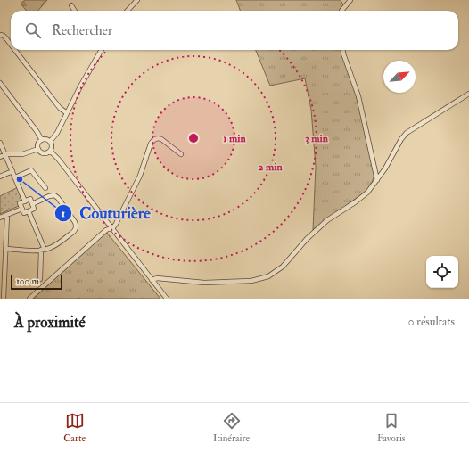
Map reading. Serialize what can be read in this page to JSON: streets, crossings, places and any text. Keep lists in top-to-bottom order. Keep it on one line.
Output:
{"places":["Couturière"],"scale_bar":"100 m","north":"top right","page":{"search":"Rechercher","scale":"100 m","heading":["À proximité","0 résultats"],"nav":["Carte","Itinéraire","Favoris"]},"rings":["1 min","3 min","2 min"]}
